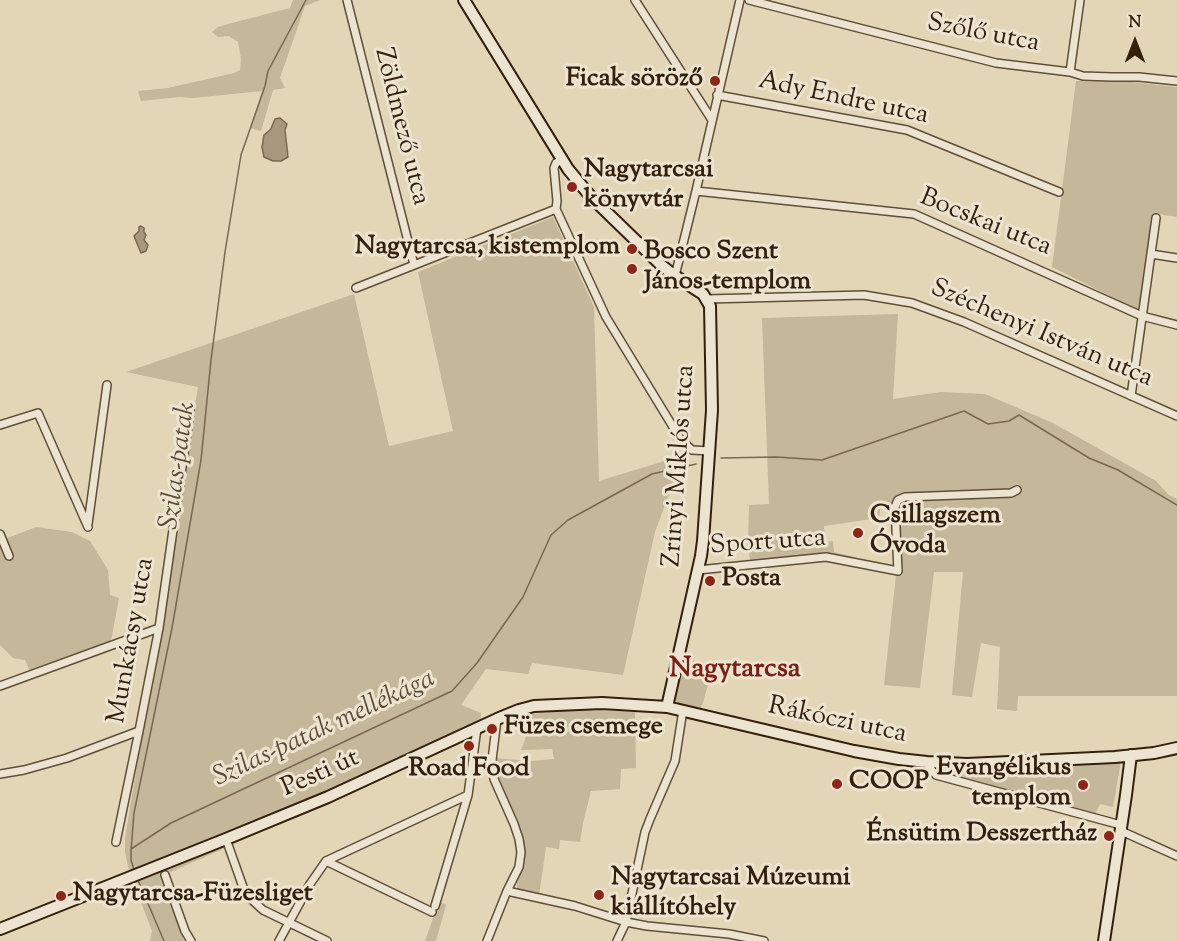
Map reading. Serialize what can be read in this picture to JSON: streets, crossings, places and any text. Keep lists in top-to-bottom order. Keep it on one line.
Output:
{"streets":{"main road":["Zrínyi Miklós utca","Rákóczi utca","Pesti út"],"street":["Szőlő utca","Ady Endre utca","Zöldmező utca","Bocskai utca","Széchenyi István utca","Sport utca","Munkácsy utca"]},"crossings":[["Széchenyi István utca","Zrínyi Miklós utca"],["Zrínyi Miklós utca","Sport utca"],["Zrínyi Miklós utca","Rákóczi utca"],["Zrínyi Miklós utca","Pesti út"],["Rákóczi utca","Pesti út"]],"districts":["Nagytarcsa"],"water":["Szilas-patak","Szilas-patak mellékága"],"places":["Ficak söröző","Nagytarcsai könyvtár","Nagytarcsa, kistemplom","Bosco Szent János-templom","Csillagszem Óvoda","Posta","Füzes csemege","Road Food","COOP","Evangélikus templom","Énsütim Desszertház","Nagytarcsai Múzeumi kiállítóhely","Nagytarcsa-Füzesliget"],"north":"top"}
